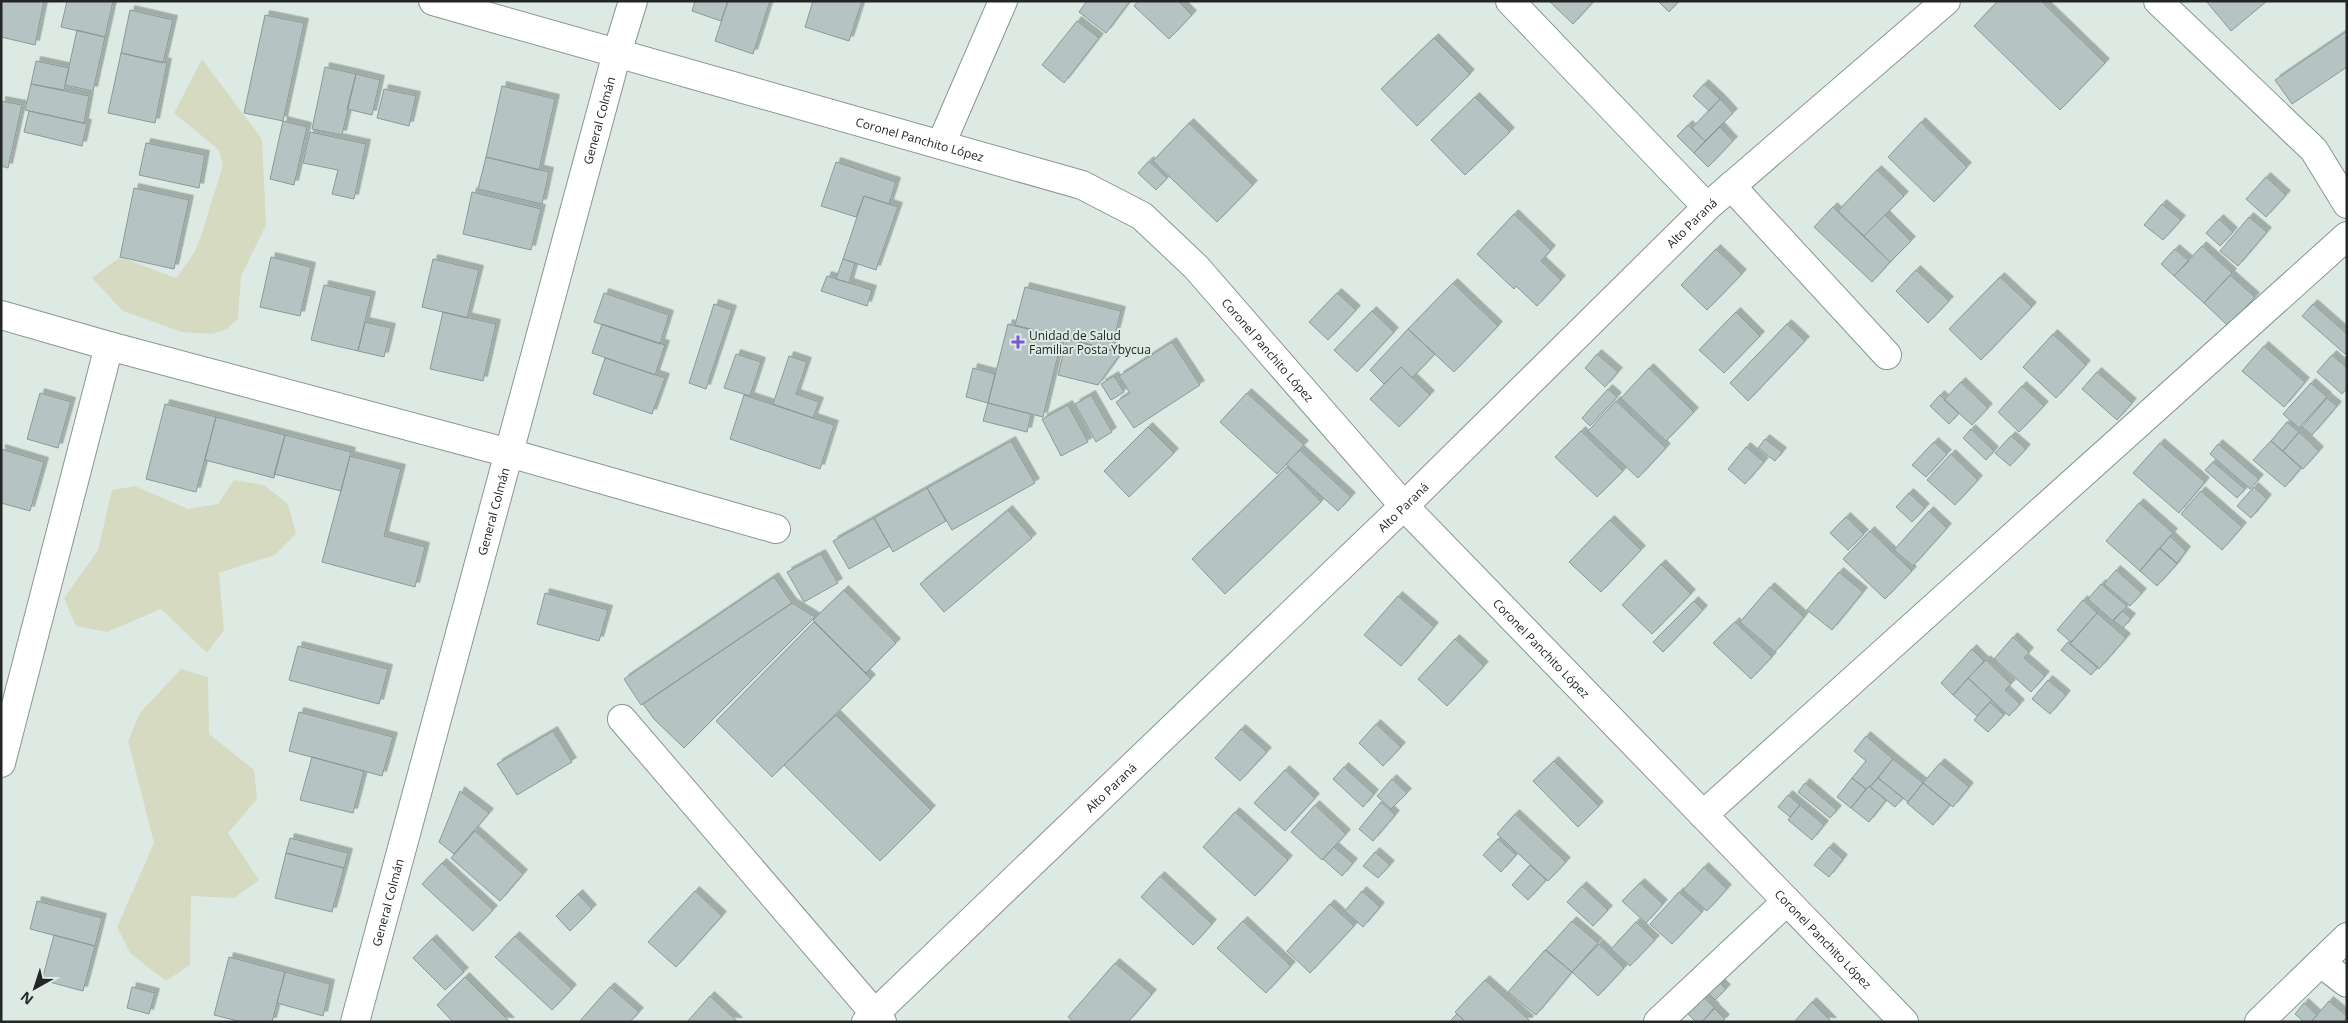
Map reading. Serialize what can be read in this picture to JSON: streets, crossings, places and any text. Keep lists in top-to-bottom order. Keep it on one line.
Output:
{"streets":{"street":["General Colmán","Coronel Panchito López","Alto Paraná"]},"crossings":[["General Colmán","Coronel Panchito López"],["Coronel Panchito López","Alto Paraná"]],"places":{"health":["Unidad de Salud Familiar Posta Ybycua"]},"north":"bottom left"}
